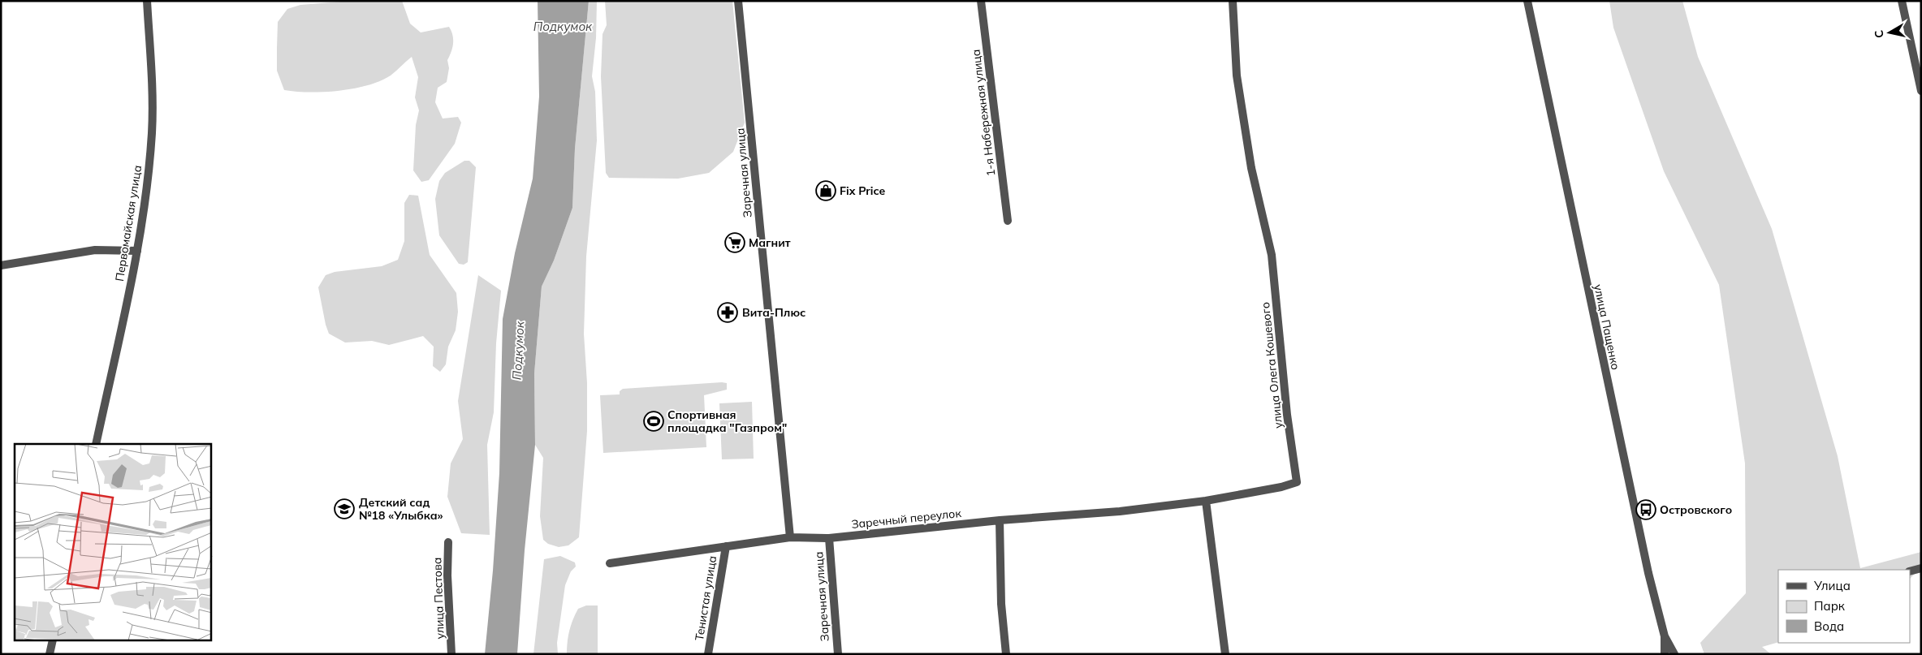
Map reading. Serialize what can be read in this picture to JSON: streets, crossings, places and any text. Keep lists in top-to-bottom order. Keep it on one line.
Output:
{"streets":{"street":["1-я Набережная улица","Заречная улица","Первомайская улица","улица Пащенко","улица Олега Кошевого","Заречный переулок","улица Пестова","Тенистая улица"]},"crossings":[["Заречная улица","Заречный переулок"],["улица Олега Кошевого","Заречный переулок"],["Заречный переулок","Тенистая улица"]],"water":["Подкумок"],"places":{"shop":["Fix Price"],"supermarket":["Магнит"],"pharmacy":["Вита-Плюс"],"sports":["Спортивная площадка \"Газпром\""],"school or university":["Детский сад №18 «Улыбка»"],"bus stop":["Островского"]},"legend":["Улица","Парк","Вода"],"north":"left"}
